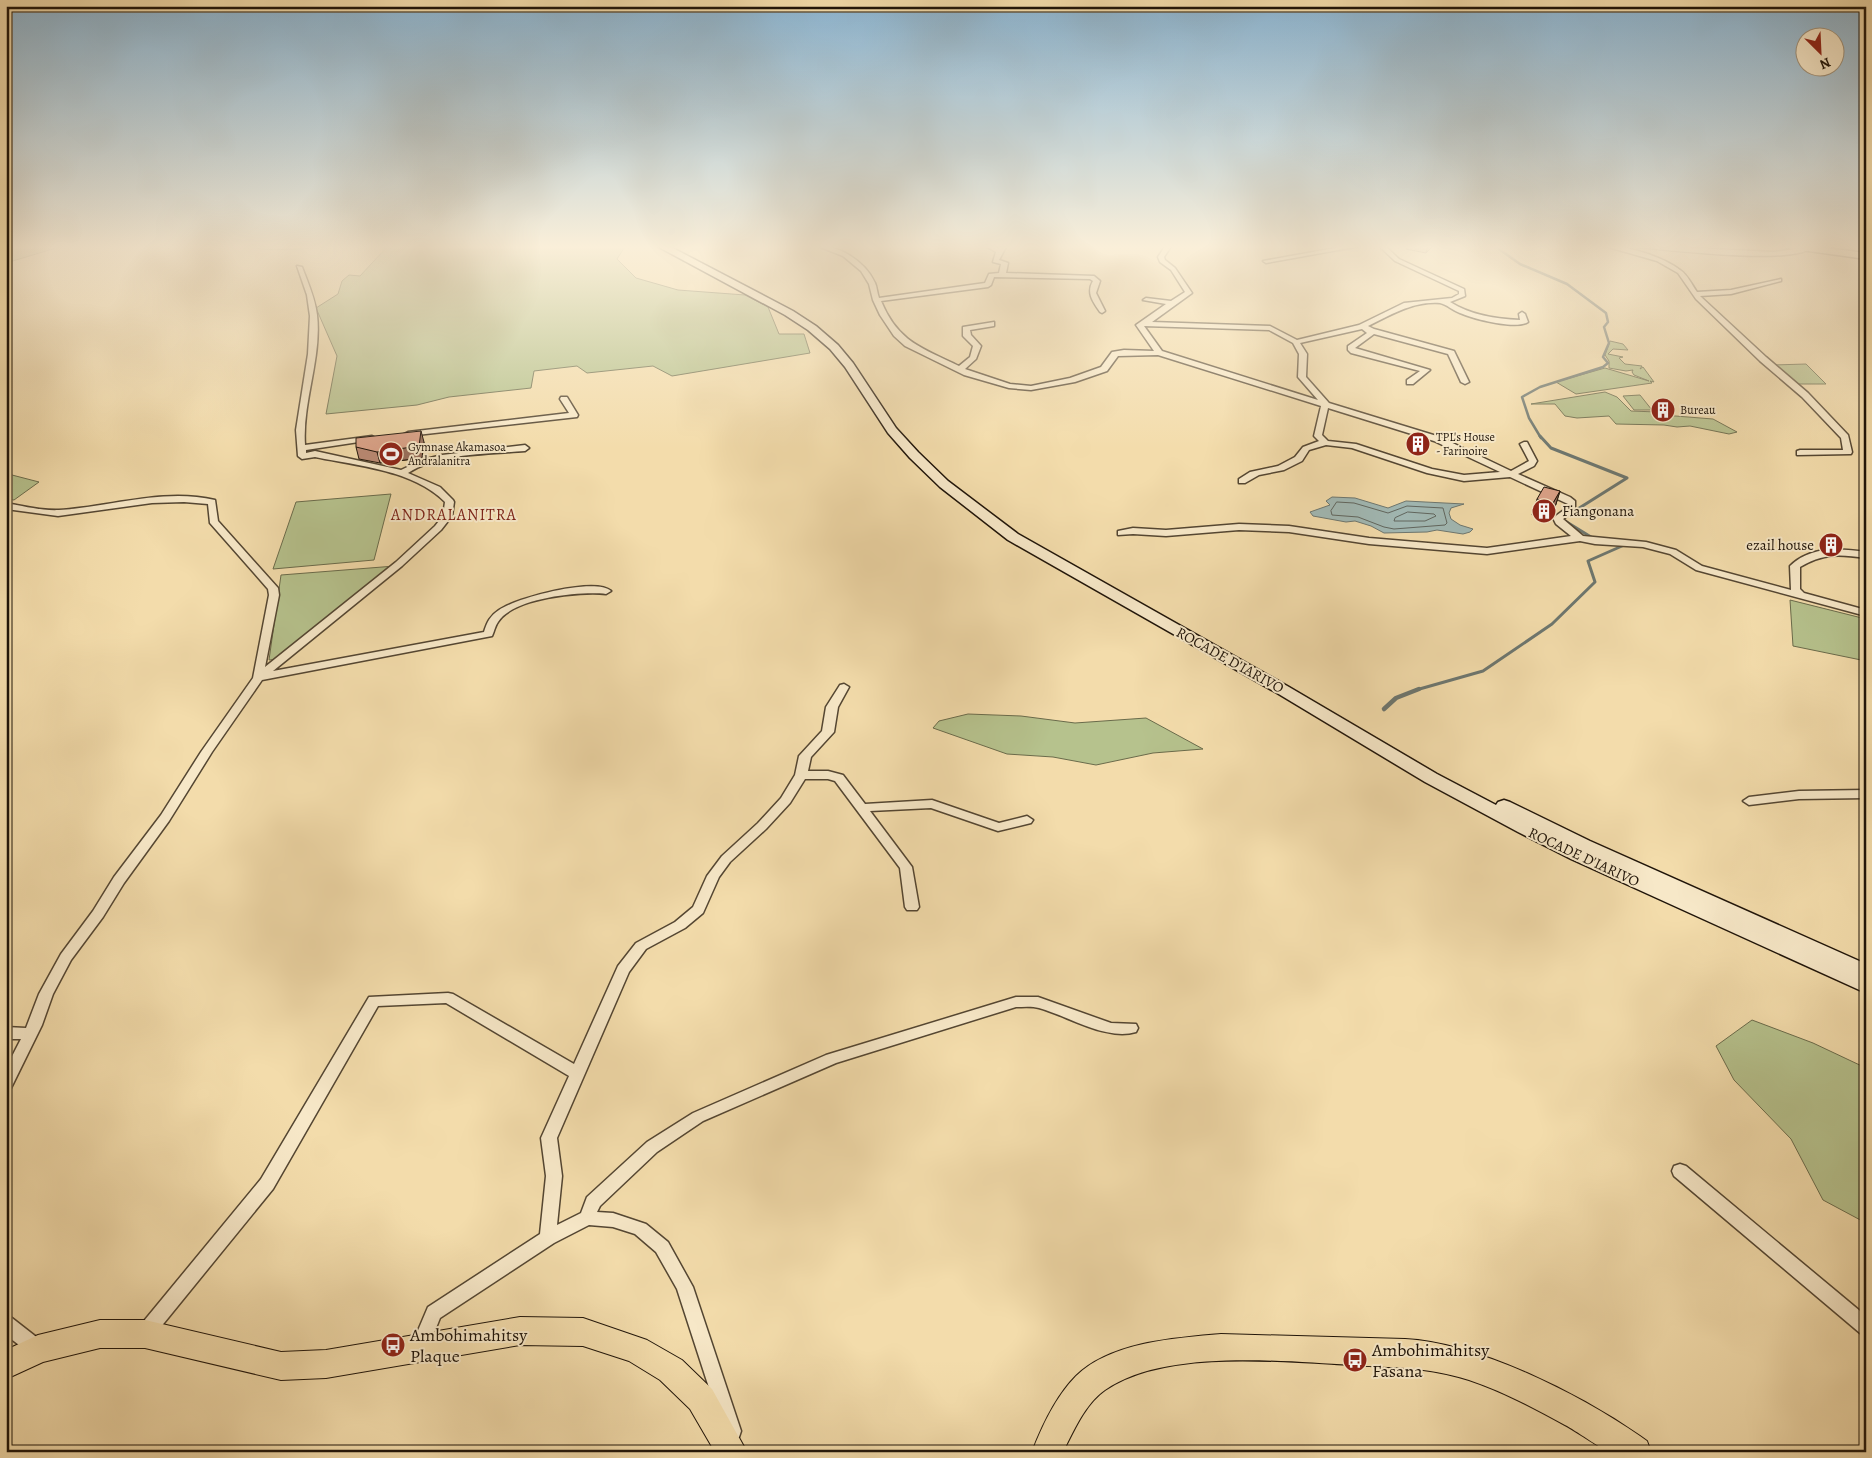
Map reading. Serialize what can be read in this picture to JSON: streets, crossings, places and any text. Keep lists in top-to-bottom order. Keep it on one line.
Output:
{"streets":{"main road":["ROCADE D'IARIVO"]},"districts":["ANDRALANITRA"],"places":{"building":["Bureau","TPL's House - Farinoire","Fiangonana","ezail house"],"sports":["Gymnase Akamasoa Andralanitra"],"bus stop":["Ambohimahitsy Plaque","Ambohimahitsy Fasana"]},"north":"bottom right"}
